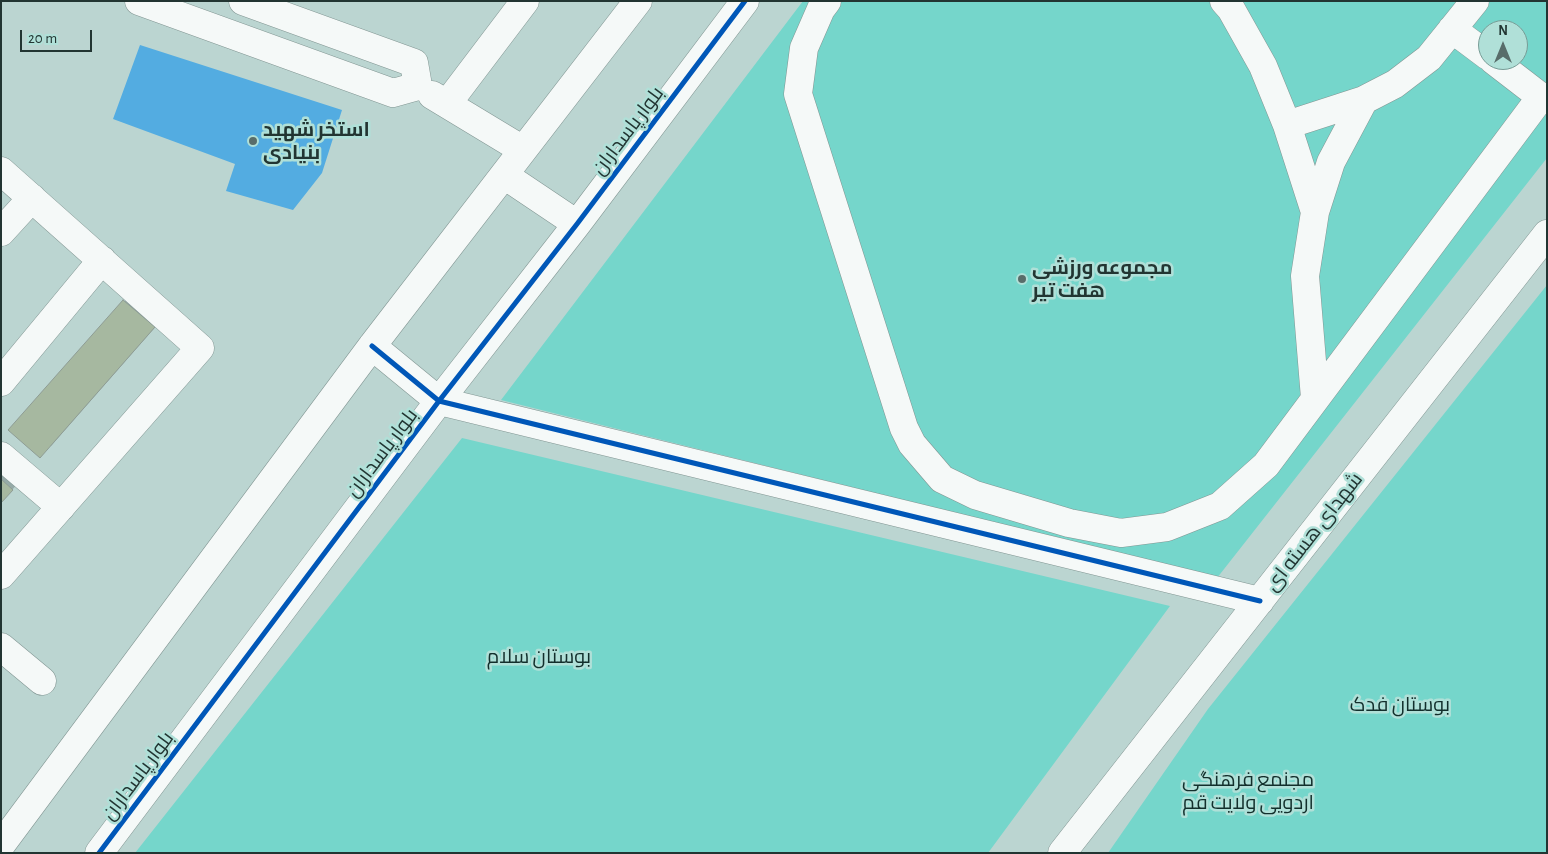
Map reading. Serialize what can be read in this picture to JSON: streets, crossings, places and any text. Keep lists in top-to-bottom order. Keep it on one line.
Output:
{"streets":{"street":["بلوار پاسداران","شهدای هسته ای"]},"parks":["بوستان سلام","بوستان فدک","مجنمع فرهنگی اردویی ولایت قم"],"places":["استخر شهید بنیادی","مجموعه ورزشی هفت تیر"],"scale_bar":"20 m","north":"top"}
